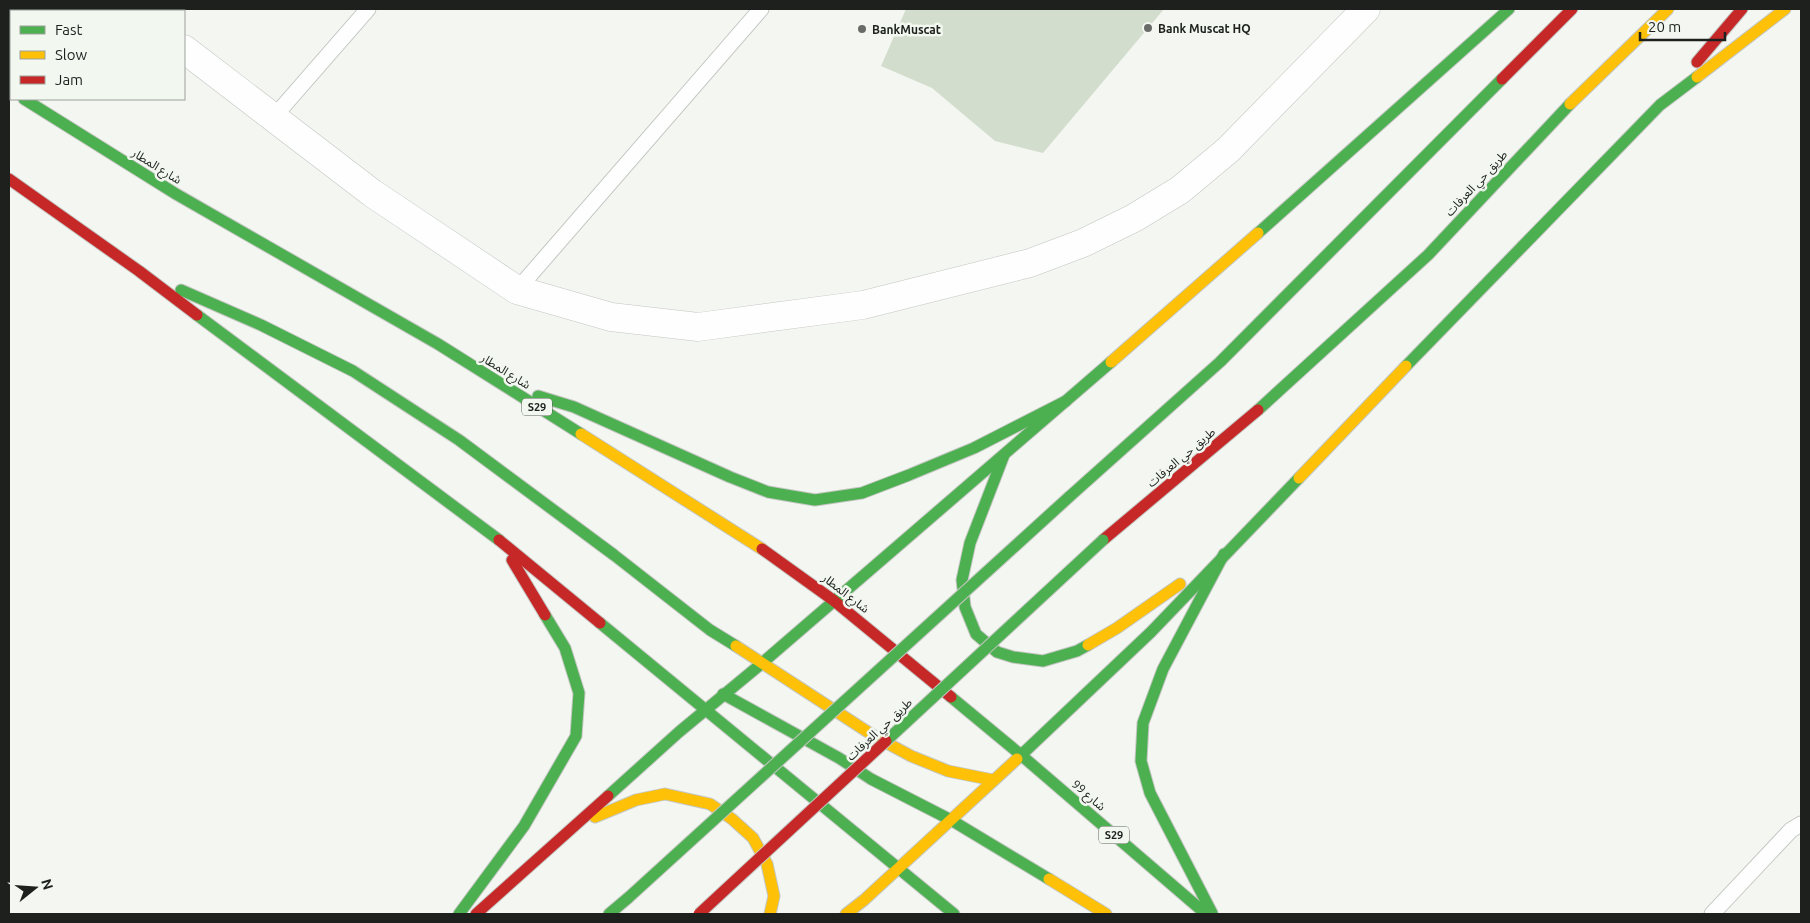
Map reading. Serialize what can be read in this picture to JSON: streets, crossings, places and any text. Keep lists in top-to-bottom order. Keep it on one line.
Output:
{"streets":{"main road":["شارع المطار","طريق حي العرفات","S29","99 شارع"]},"crossings":[["شارع المطار","99 شارع"]],"places":["Bank Muscat HQ","BankMuscat"],"legend":["Fast","Slow","Jam"],"scale_bar":"20 m","north":"right"}
